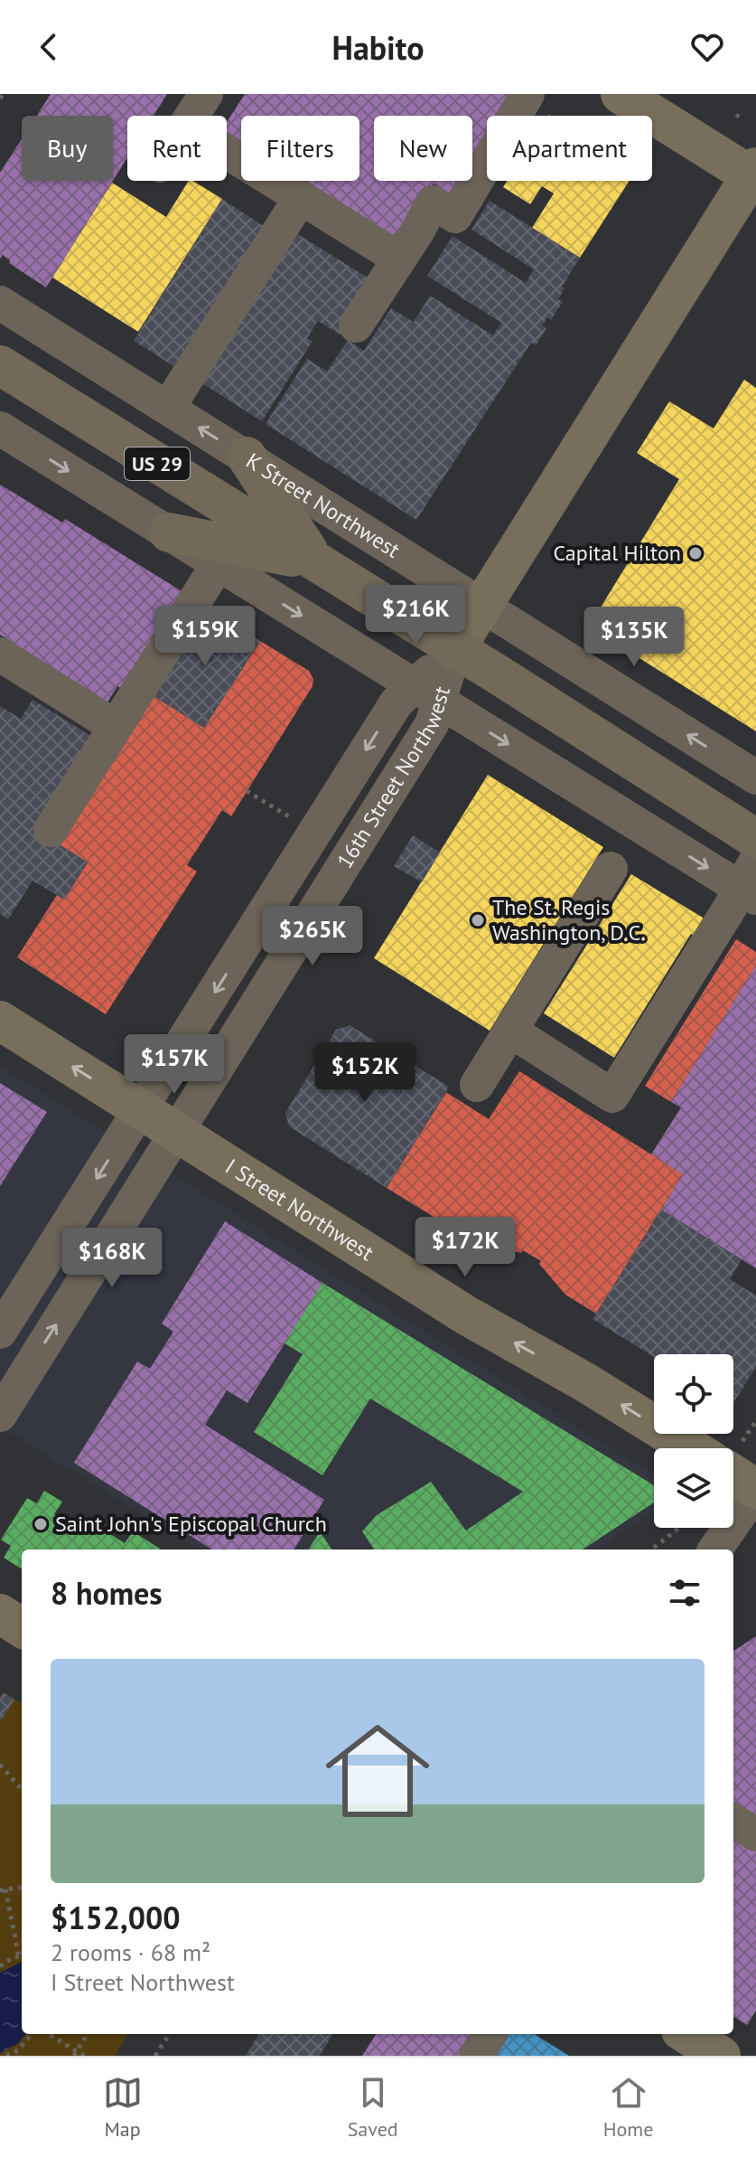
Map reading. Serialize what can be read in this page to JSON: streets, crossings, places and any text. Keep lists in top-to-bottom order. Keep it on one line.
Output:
{"streets":{"highway":["US 29"],"main road":["16th Street Northwest","I Street Northwest"],"street":["K Street Northwest"]},"crossings":[["US 29","16th Street Northwest"],["K Street Northwest","16th Street Northwest"],["16th Street Northwest","I Street Northwest"]],"one_way":["I Street Northwest"],"places":["Capital Hilton","The St. Regis Washington, D.C.","Saint John's Episcopal Church"],"page":{"header":"Habito","chip":["Buy","Rent","Filters","New","Apartment"],"price":["$216K","$159K","$135K","$265K","$157K","$152K","$172K","$168K"],"heading":"8 homes","list":[{"name":"$152,000","note":"2 rooms · 68 m² · I Street Northwest"}],"tabs":["Map","Saved","Home"]}}
